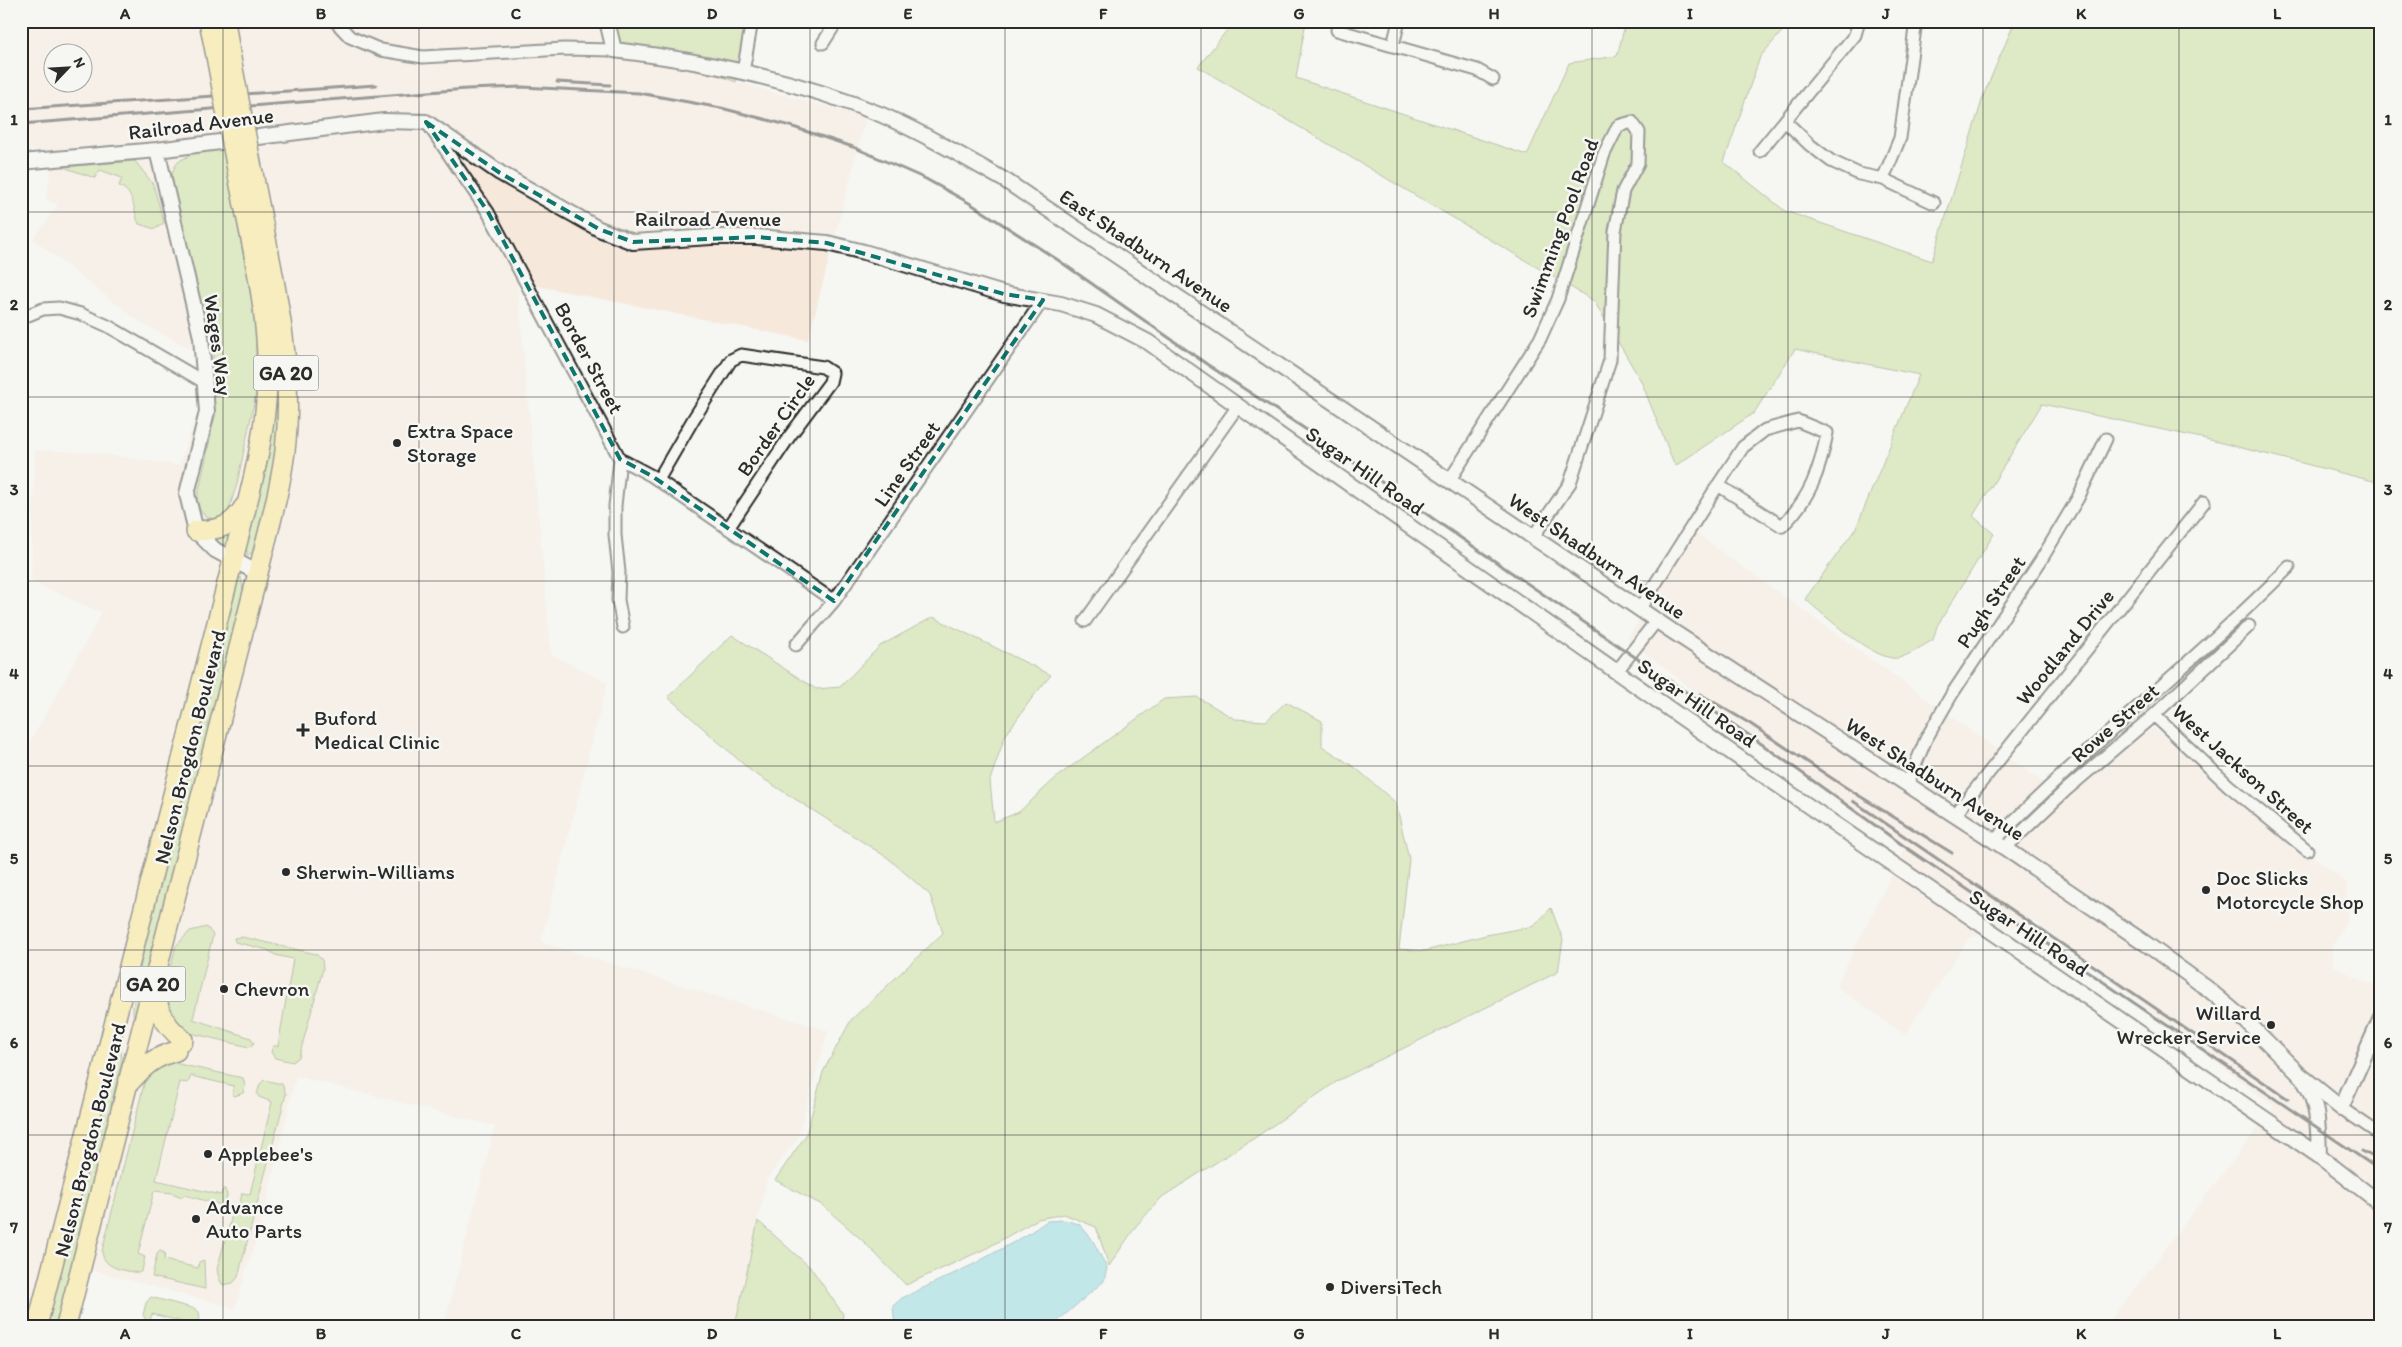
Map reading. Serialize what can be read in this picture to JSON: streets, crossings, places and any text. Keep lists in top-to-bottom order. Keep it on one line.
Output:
{"streets":{"highway":["GA 20","Nelson Brogdon Boulevard"],"street":["Railroad Avenue","Swimming Pool Road","East Shadburn Avenue","Wages Way","Border Street","Border Circle","Line Street","Sugar Hill Road","West Shadburn Avenue","Pugh Street","Woodland Drive","Rowe Street","West Jackson Street"]},"crossings":[["Railroad Avenue","Wages Way"],["Railroad Avenue","Border Street"],["Railroad Avenue","Line Street"],["Railroad Avenue","Sugar Hill Road"],["Swimming Pool Road","East Shadburn Avenue"],["Swimming Pool Road","West Shadburn Avenue"],["East Shadburn Avenue","West Shadburn Avenue"],["GA 20","Nelson Brogdon Boulevard"],["Line Street","Sugar Hill Road"],["West Shadburn Avenue","Pugh Street"],["West Shadburn Avenue","Woodland Drive"],["West Shadburn Avenue","Rowe Street"],["Rowe Street","West Jackson Street"]],"places":{"other":["Extra Space Storage","Sherwin-Williams","Doc Slicks Motorcycle Shop","Chevron","Willard Wrecker Service","Applebee's","Advance Auto Parts","DiversiTech"],"health":["Buford Medical Clinic"]},"north":"top right","grid":{"columns":["A","B","C","D","E","F","G","H","I","J","K","L"],"rows":["1","2","3","4","5","6","7"]}}
